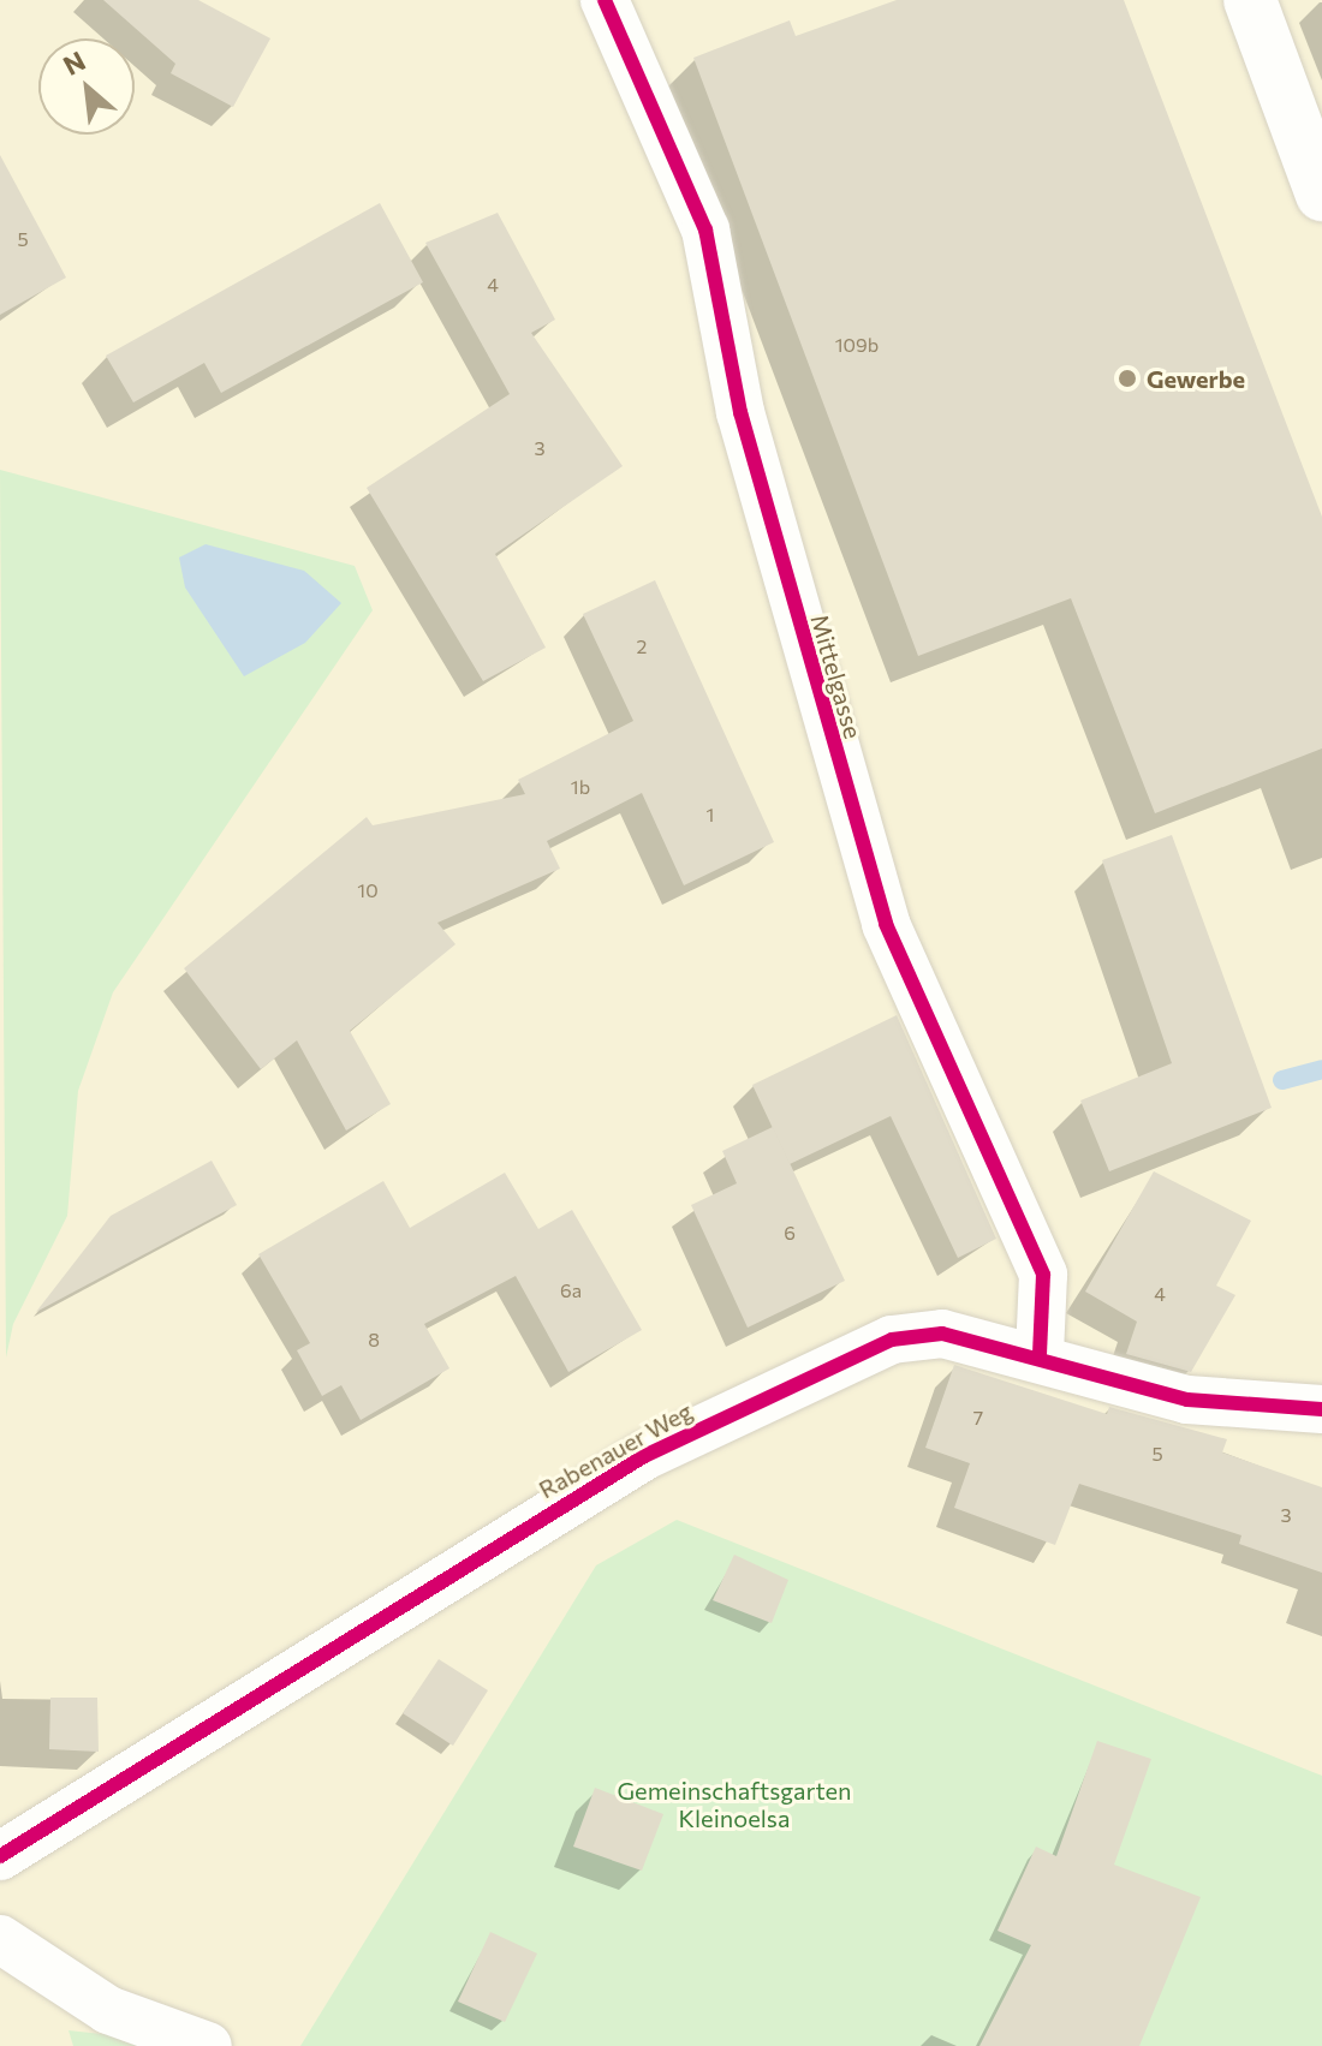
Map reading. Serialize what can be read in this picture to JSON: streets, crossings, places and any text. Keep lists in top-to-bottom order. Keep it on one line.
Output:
{"streets":{"street":["Mittelgasse","Rabenauer Weg"]},"crossings":[["Mittelgasse","Rabenauer Weg"]],"parks":["Gemeinschaftsgarten Kleinoelsa"],"places":["Gewerbe"],"house_numbers":["5","4","109b","3","2","1b","1","10","6","6a","4","8","7","5","3"],"north":"top left"}
